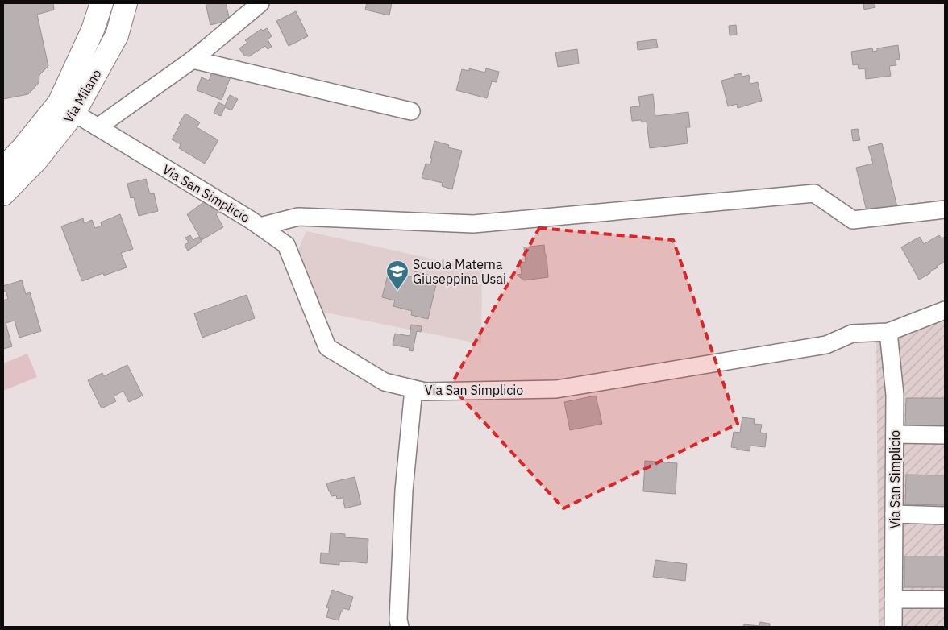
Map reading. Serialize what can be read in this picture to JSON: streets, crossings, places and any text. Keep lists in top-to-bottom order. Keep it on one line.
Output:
{"streets":{"main road":["Via Milano"],"street":["Via San Simplicio"]},"crossings":[["Via Milano","Via San Simplicio"]],"places":{"school or university":["Scuola Materna Giuseppina Usai"]}}
